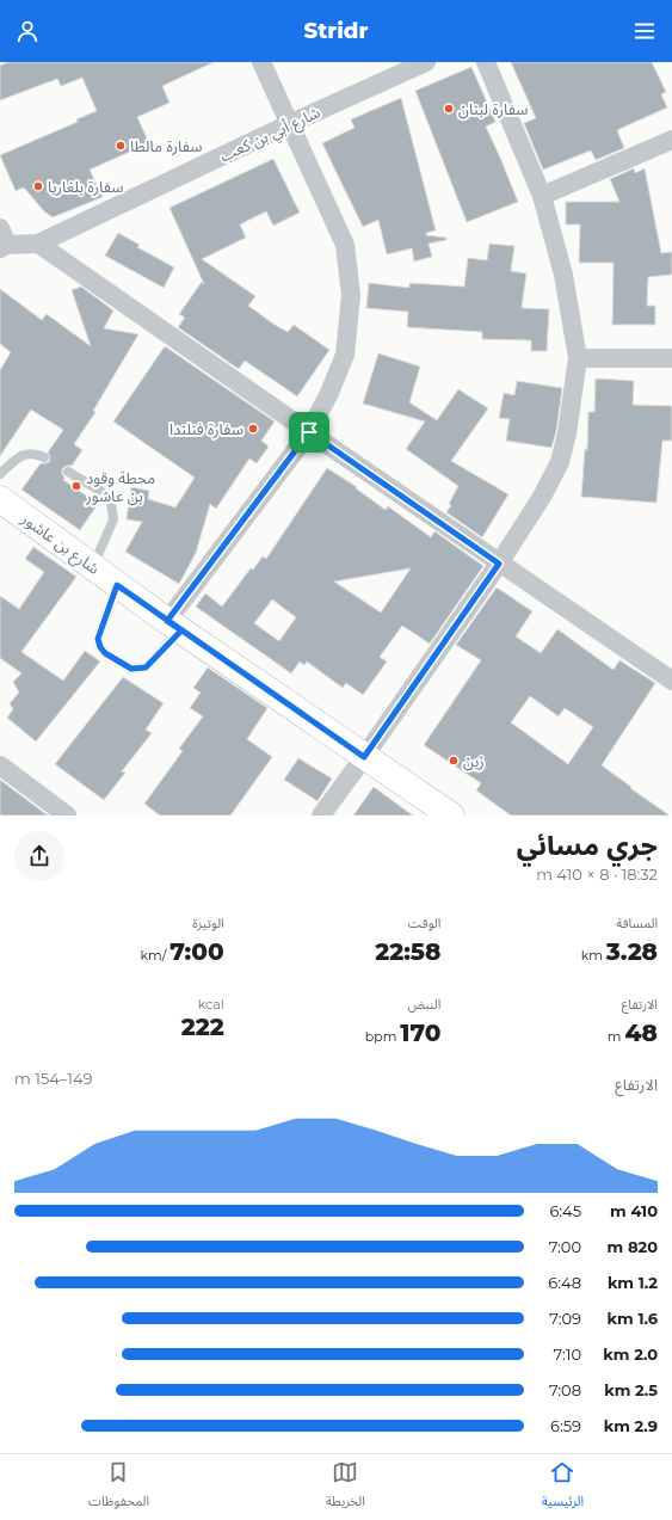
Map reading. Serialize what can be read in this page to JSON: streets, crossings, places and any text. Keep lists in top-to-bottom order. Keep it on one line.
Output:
{"streets":{"main road":["شارع بن عاشور"],"street":["شارع أبي بن كعب"]},"places":["سفارة لبنان","سفارة مالطا","سفارة بلغاريا","سفارة فنلندا","محطة وقود بن عاشور","زين"],"page":{"header":"Stridr","heading":["جري مسائي","18:32 · 8 × 410 m"],"stats":[["المسافة","3.28 km"],["الوقت","22:58"],["الوتيرة","7:00 /km"],["الارتفاع","48 m"],["النبض","170 bpm"],["kcal","222"]],"chart":["الارتفاع","149–154 m"],"list":[{"name":"410 m","note":"6:45"},{"name":"820 m","note":"7:00"},{"name":"1.2 km","note":"6:48"},{"name":"1.6 km","note":"7:09"},{"name":"2.0 km","note":"7:10"},{"name":"2.5 km","note":"7:08"},{"name":"2.9 km","note":"6:59"}],"tabs":["الرئيسية","الخريطة","المحفوظات"]}}
